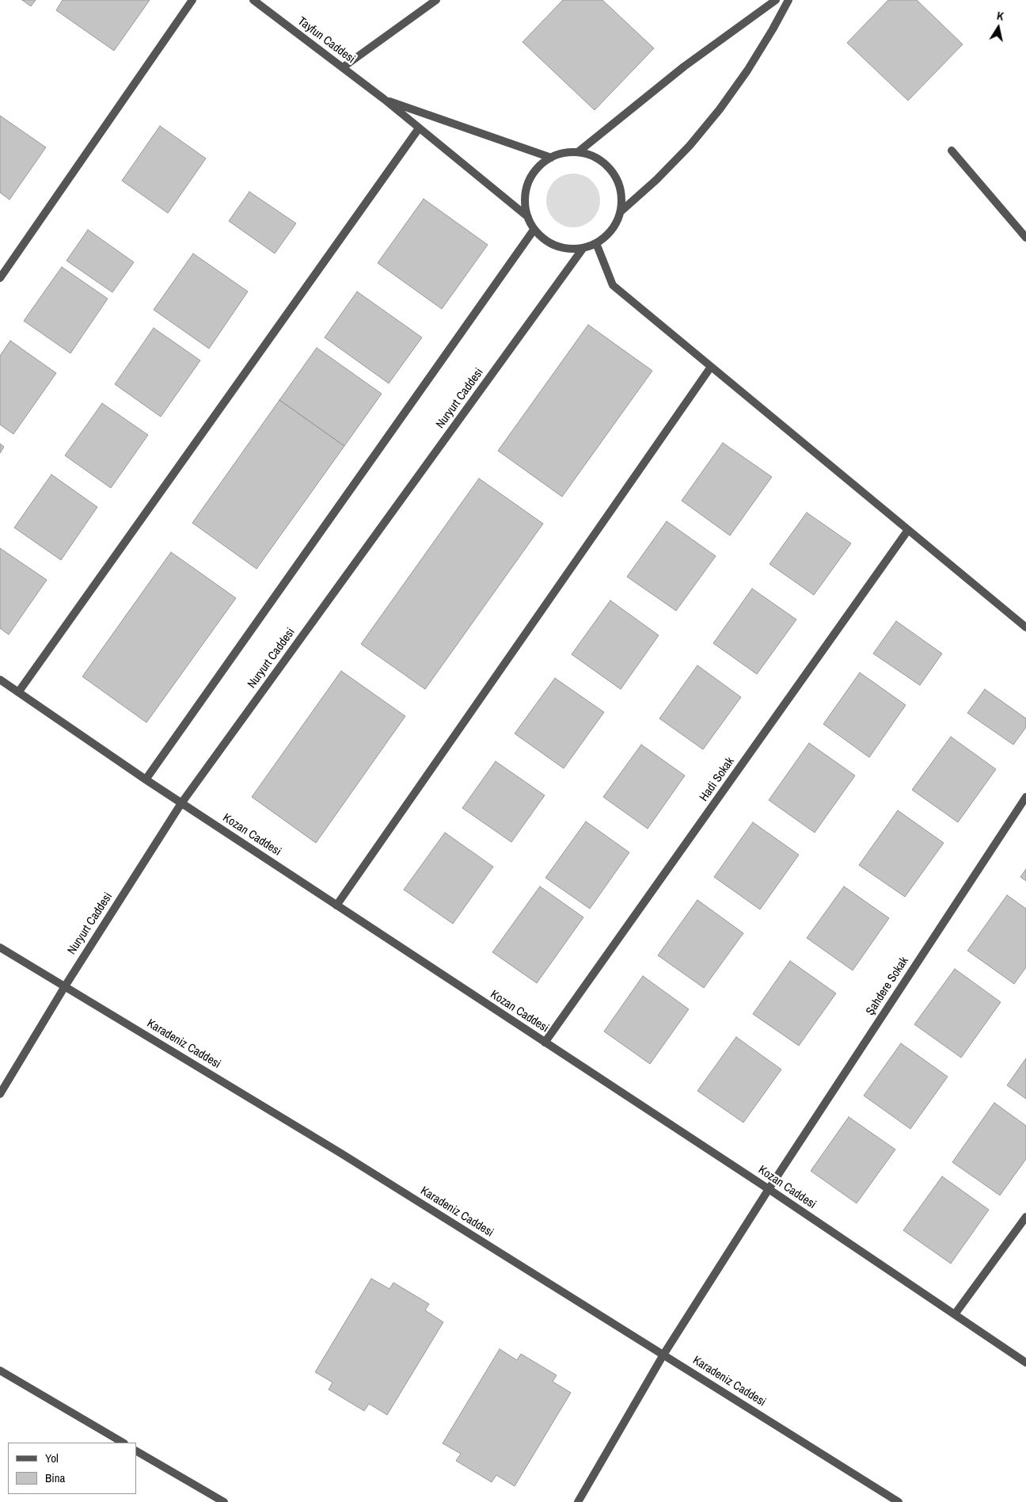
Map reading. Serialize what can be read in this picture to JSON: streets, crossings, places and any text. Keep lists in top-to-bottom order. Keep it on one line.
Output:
{"streets":{"street":["Tayfun Caddesi","Nuryurt Caddesi","Hadi Sokak","Kozan Caddesi","Şahdere Sokak","Karadeniz Caddesi"]},"crossings":[["Nuryurt Caddesi","Kozan Caddesi"],["Nuryurt Caddesi","Karadeniz Caddesi"],["Hadi Sokak","Kozan Caddesi"],["Kozan Caddesi","Şahdere Sokak"],["Şahdere Sokak","Karadeniz Caddesi"]],"legend":["Yol","Bina"],"north":"top"}
